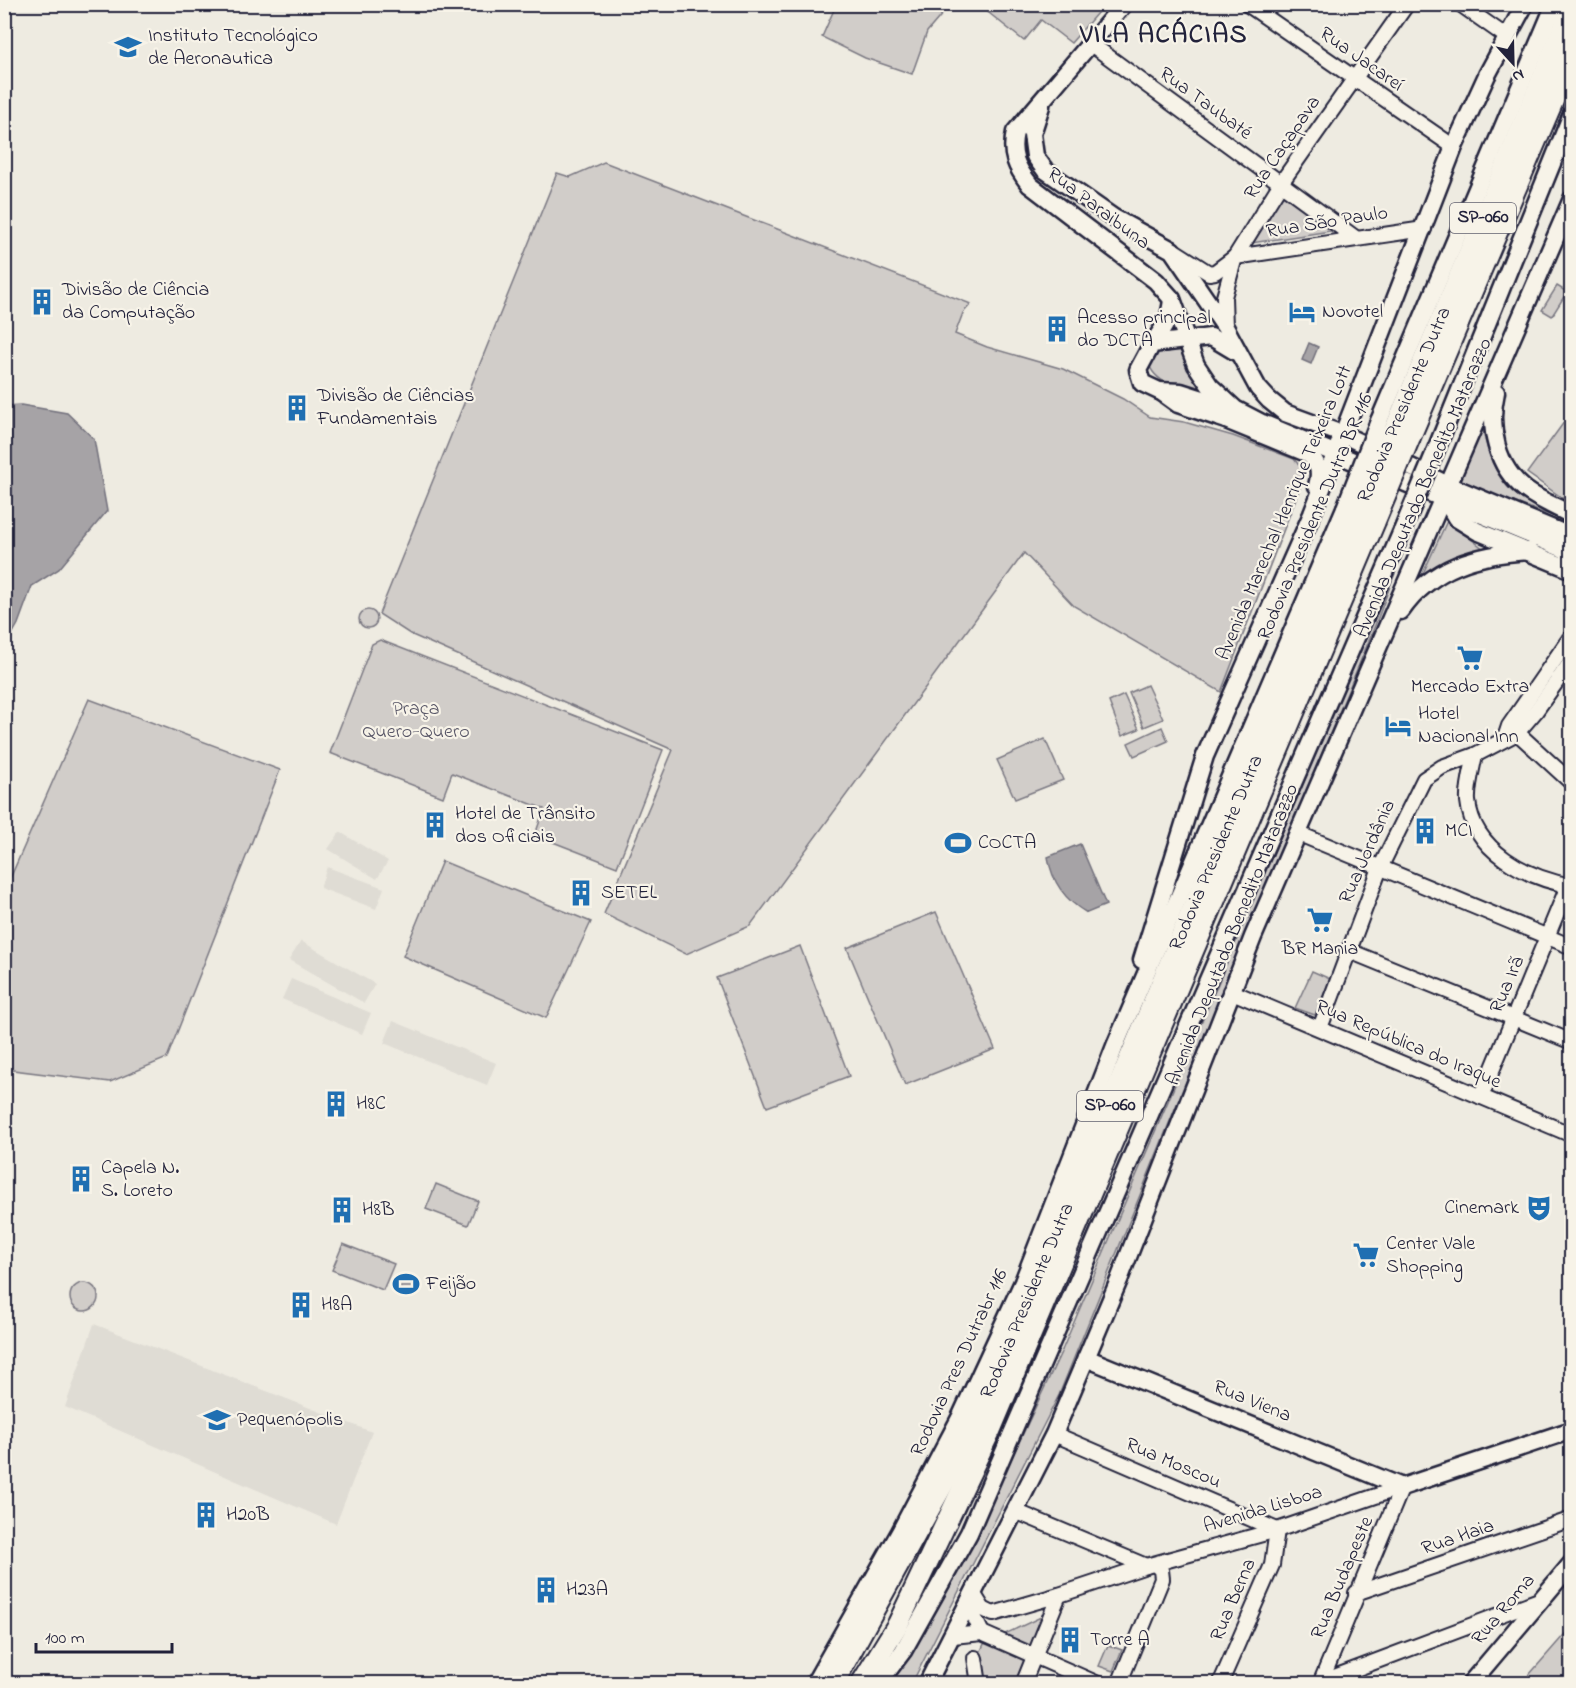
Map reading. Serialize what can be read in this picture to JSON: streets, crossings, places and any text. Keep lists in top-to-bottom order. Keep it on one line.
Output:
{"streets":{"highway":["SP-060","Rodovia Presidente Dutra"],"main road":["Rua Paraibuna","Avenida Deputado Benedito Matarazzo","Avenida Marechal Henrique Teixeira Lott","Rodovia Presidente Dutra BR 116","Rodovia Pres Dutrabr 116","Rua Viena","Avenida Lisboa","Rua Roma"],"street":["Rua Jacareí","Rua Taubaté","Rua Caçapava","Rua São Paulo","Rua Jordânia","Rua Irã","Rua República do Iraque","Rua Moscou","Rua Haia","Rua Budapeste","Rua Berna"]},"crossings":[["Rua Jacareí","Rua Caçapava"],["Rua Jacareí","Avenida Marechal Henrique Teixeira Lott"],["Rua Taubaté","Rua Caçapava"],["Rua Taubaté","Rua São Paulo"],["Rua Caçapava","Rua Paraibuna"],["Rua Caçapava","Rua São Paulo"],["Rua Paraibuna","Rua São Paulo"],["Rua Paraibuna","Avenida Deputado Benedito Matarazzo"],["Rua Paraibuna","Avenida Marechal Henrique Teixeira Lott"],["Rua São Paulo","Avenida Marechal Henrique Teixeira Lott"],["Rodovia Presidente Dutra","Rodovia Presidente Dutra BR 116"],["Avenida Deputado Benedito Matarazzo","Rua República do Iraque"],["Avenida Deputado Benedito Matarazzo","Rua Viena"],["Avenida Deputado Benedito Matarazzo","Rua Moscou"],["Avenida Deputado Benedito Matarazzo","Avenida Lisboa"],["Avenida Marechal Henrique Teixeira Lott","Rodovia Presidente Dutra BR 116"],["Avenida Marechal Henrique Teixeira Lott","Rodovia Pres Dutrabr 116"],["Rodovia Presidente Dutra BR 116","Rodovia Pres Dutrabr 116"],["Rua Jordânia","Rua República do Iraque"],["Rua Irã","Rua República do Iraque"],["Rua Viena","Avenida Lisboa"],["Rua Viena","Rua Budapeste"],["Rua Moscou","Avenida Lisboa"],["Rua Moscou","Rua Berna"],["Avenida Lisboa","Rua Budapeste"],["Avenida Lisboa","Rua Berna"],["Rua Haia","Rua Budapeste"]],"districts":["VILA ACÁCIAS"],"parks":["Praça Quero-Quero"],"places":{"school or university":["Instituto Tecnológico de Aeronautica","Pequenópolis"],"building":["Divisão de Ciência da Computação","Acesso principal do DCTA","Divisão de Ciências Fundamentais","Hotel de Trânsito dos Oficiais","MCI","SETEL","H8C","Capela N. S. Loreto","H8B","H8A","H20B","H23A","Torre A"],"hotel":["Novotel","Hotel Nacional Inn"],"supermarket":["Mercado Extra","BR Mania","Center Vale Shopping"],"sports":["COCTA","Feijão"],"theatre":["Cinemark"]},"scale_bar":"100 m","north":"bottom"}
